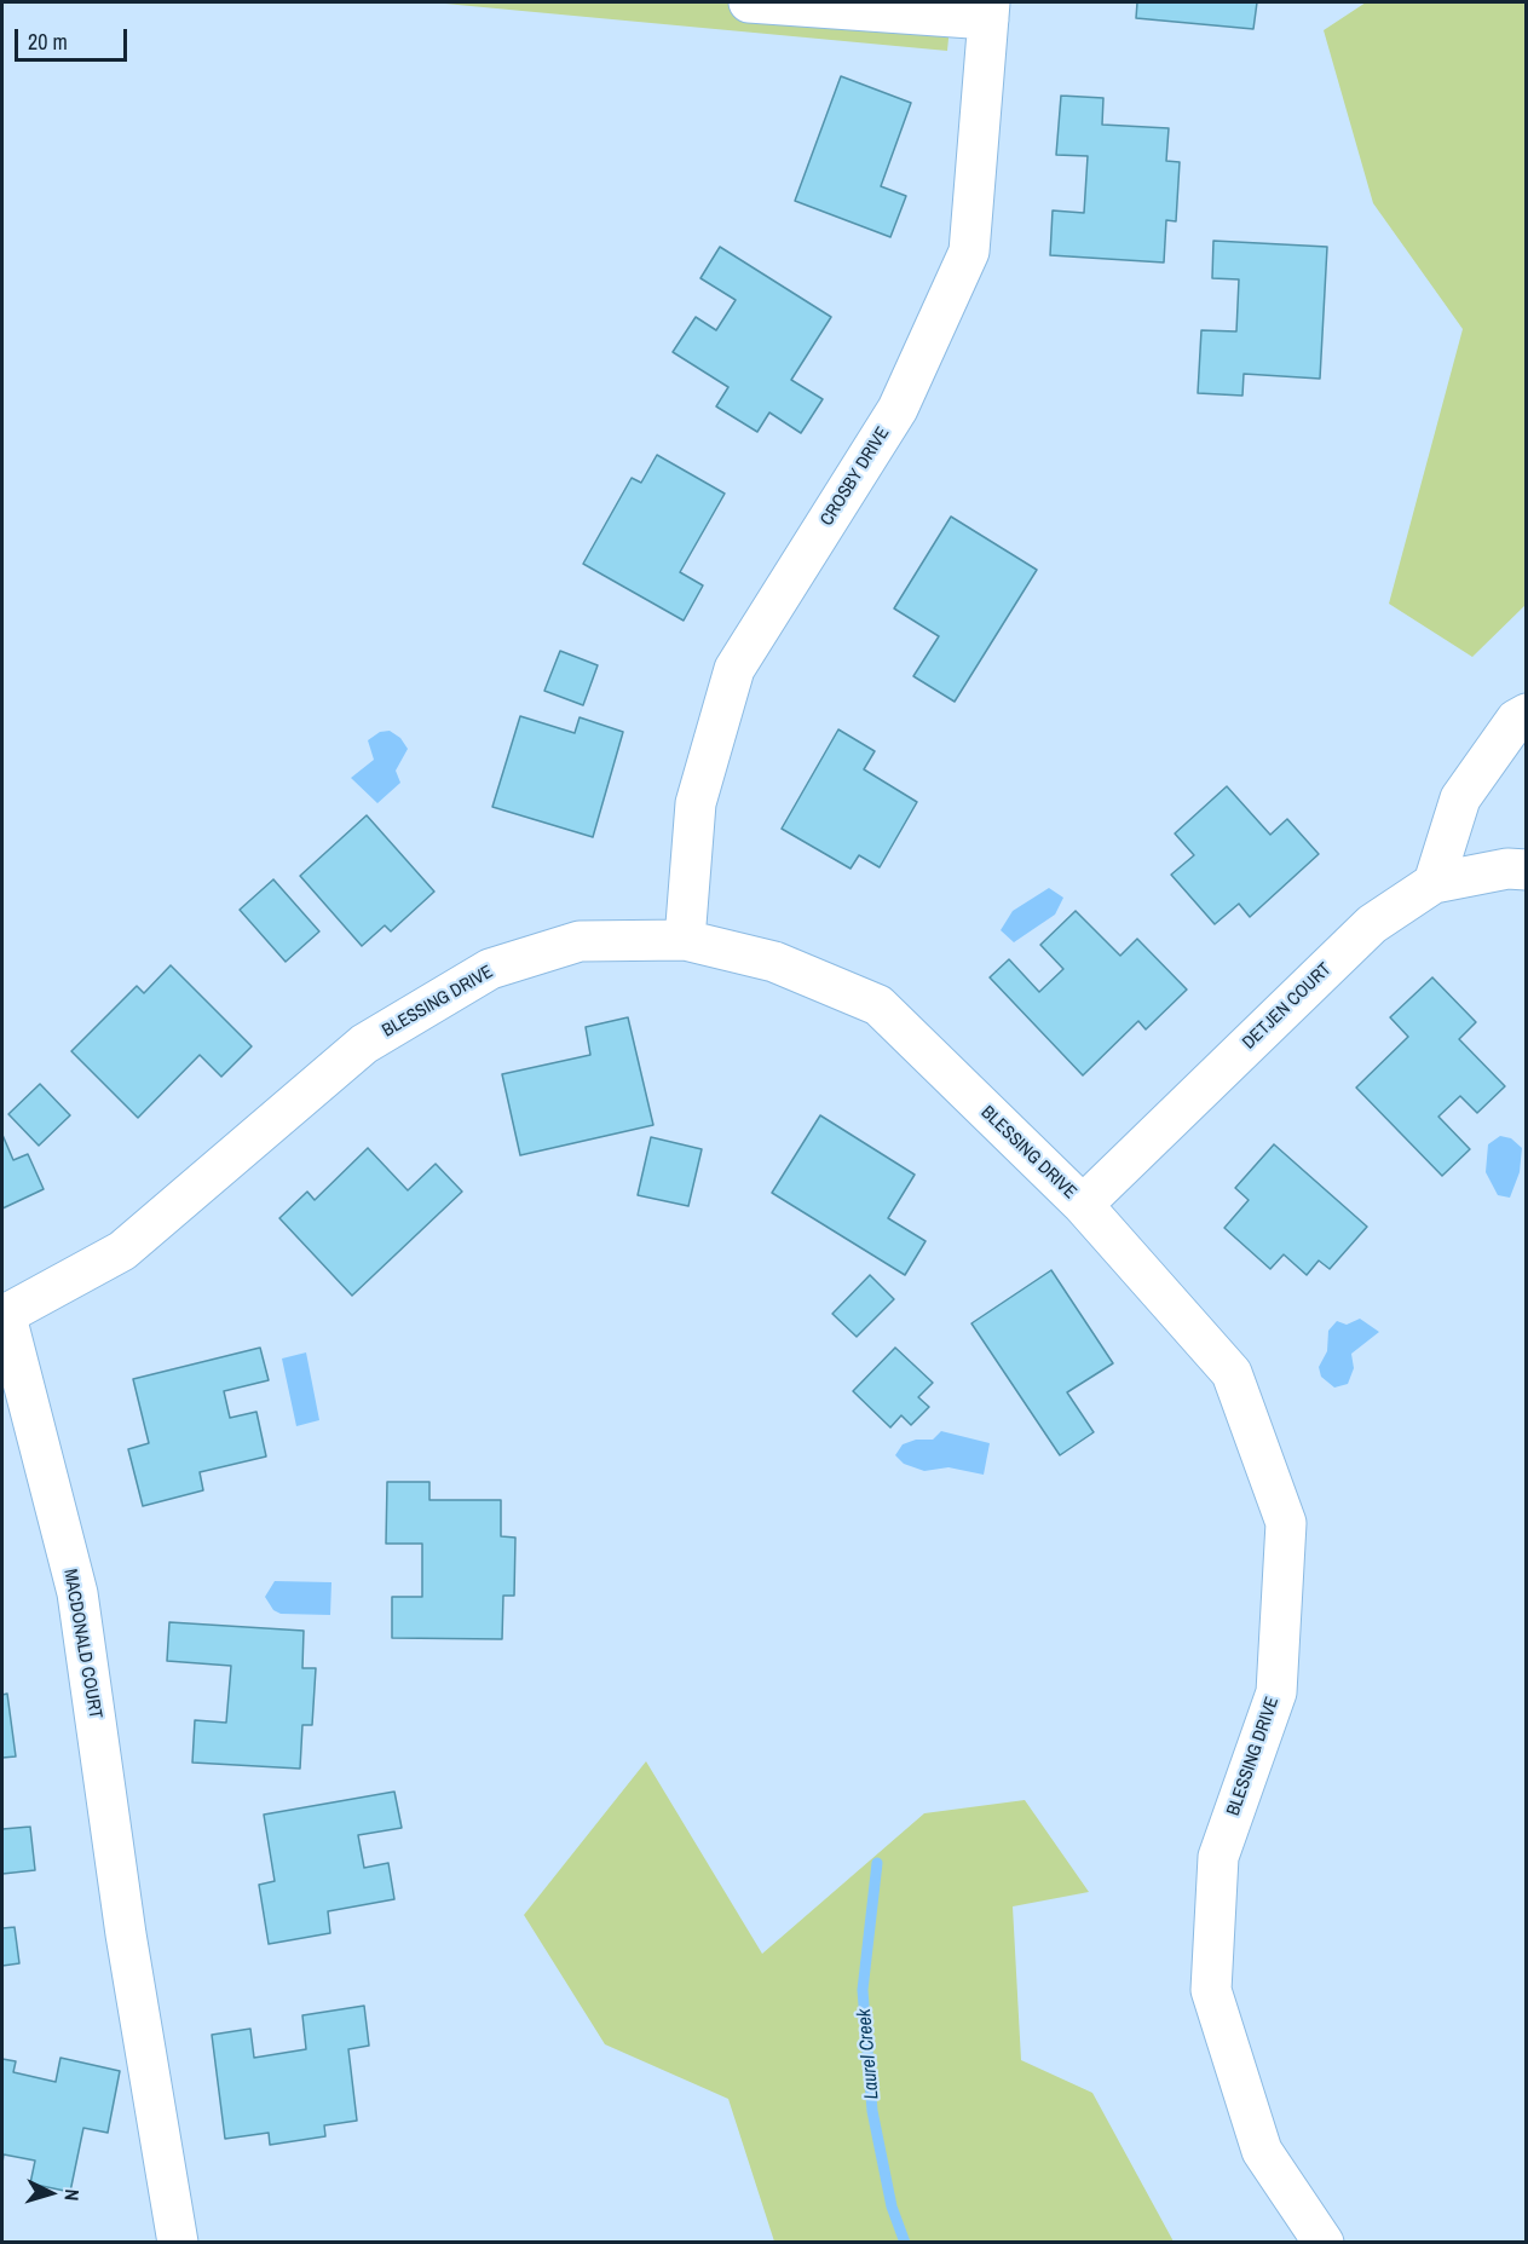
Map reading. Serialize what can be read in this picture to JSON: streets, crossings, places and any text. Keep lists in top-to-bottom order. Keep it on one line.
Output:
{"streets":{"street":["CROSBY DRIVE","BLESSING DRIVE","DETJEN COURT","MACDONALD COURT"]},"crossings":[["CROSBY DRIVE","BLESSING DRIVE"],["BLESSING DRIVE","DETJEN COURT"],["BLESSING DRIVE","MACDONALD COURT"]],"water":["Laurel Creek"],"scale_bar":"20 m","north":"right"}
